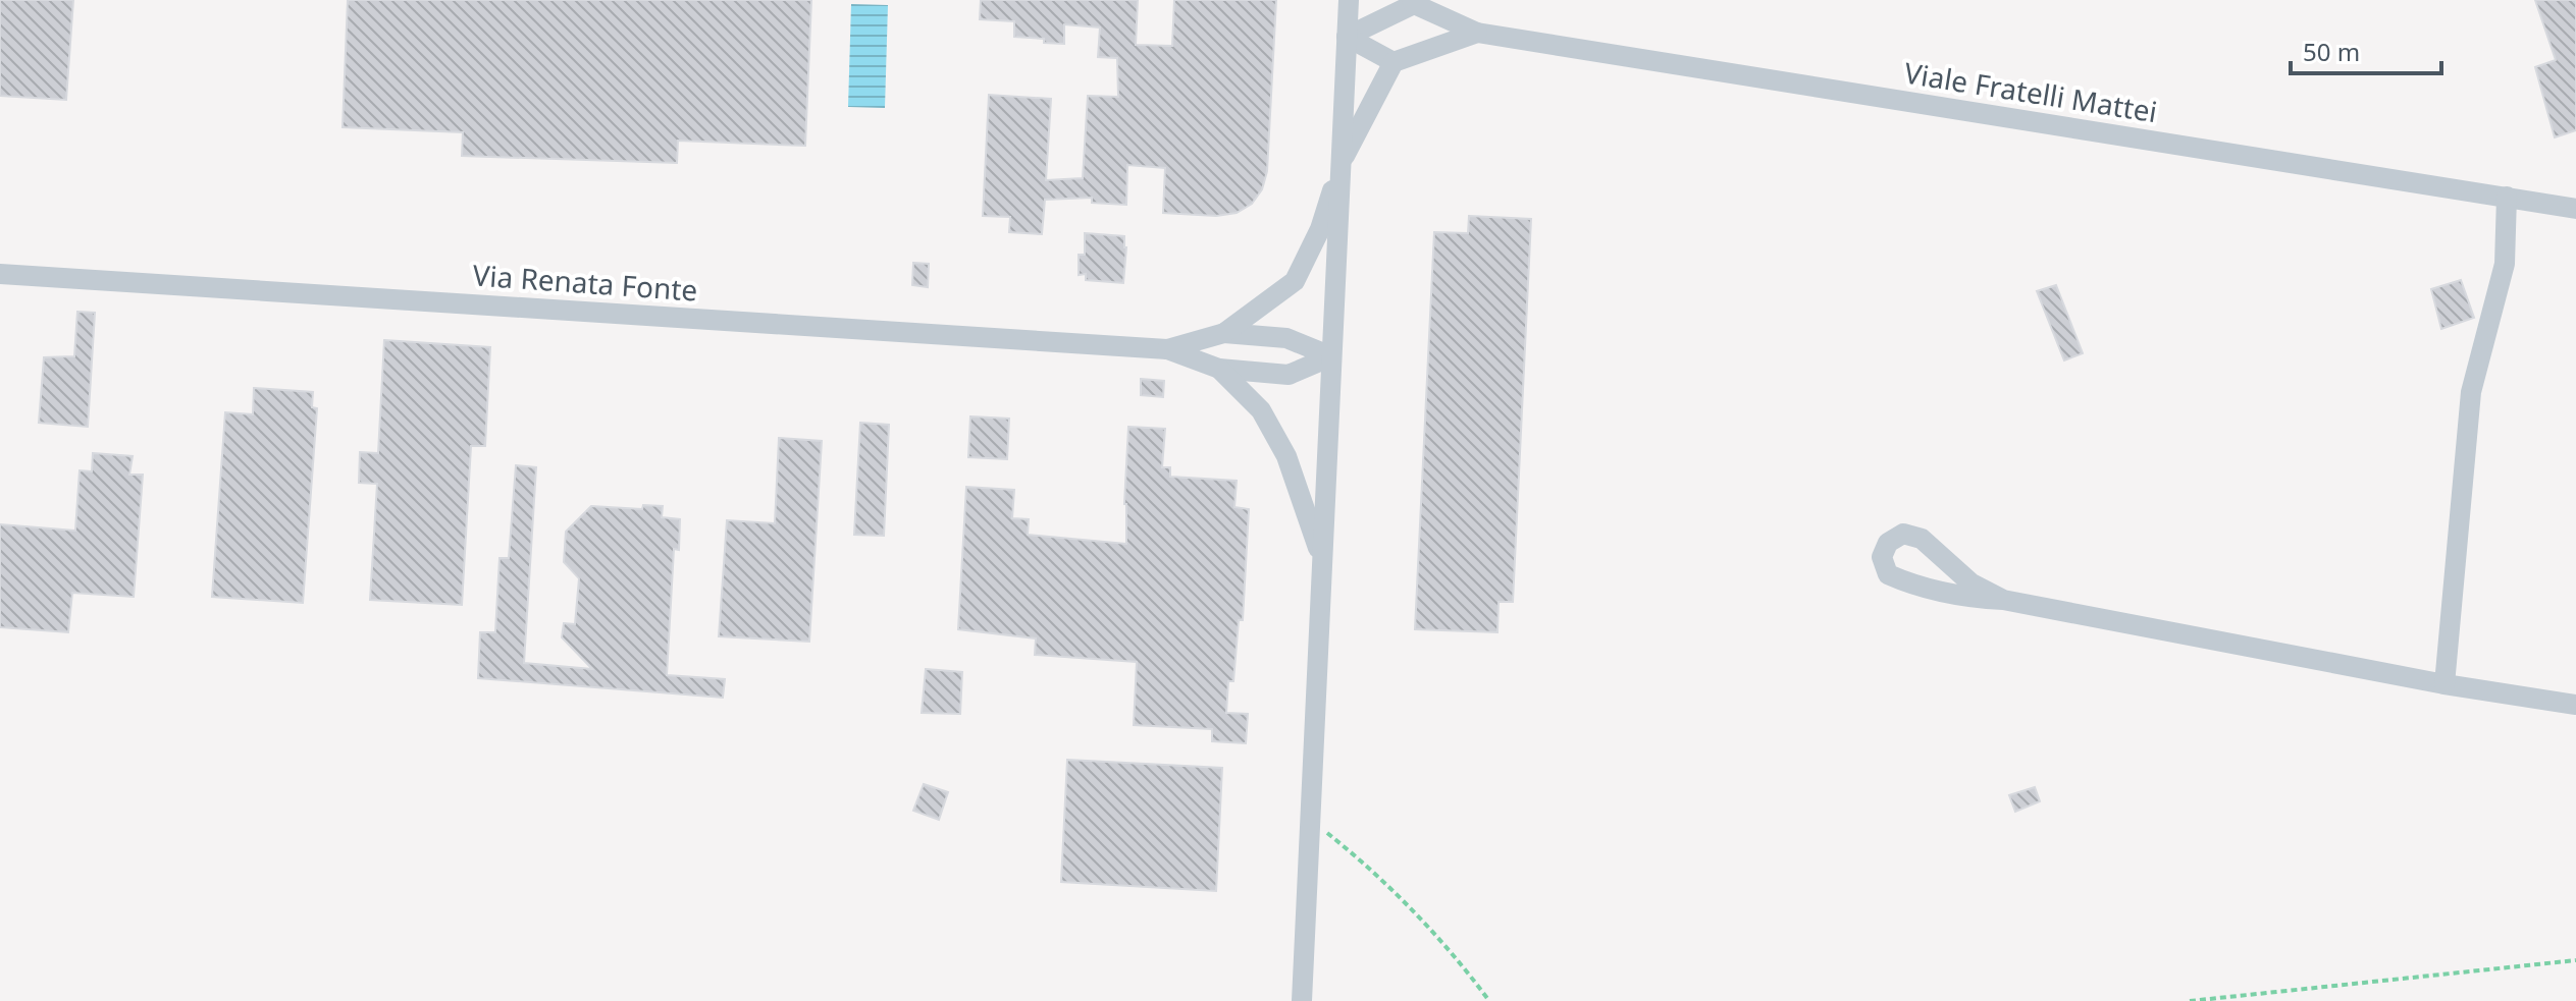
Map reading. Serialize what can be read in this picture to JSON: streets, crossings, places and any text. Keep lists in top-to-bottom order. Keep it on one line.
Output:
{"streets":{"street":["Viale Fratelli Mattei","Via Renata Fonte"]},"scale_bar":"50 m"}
